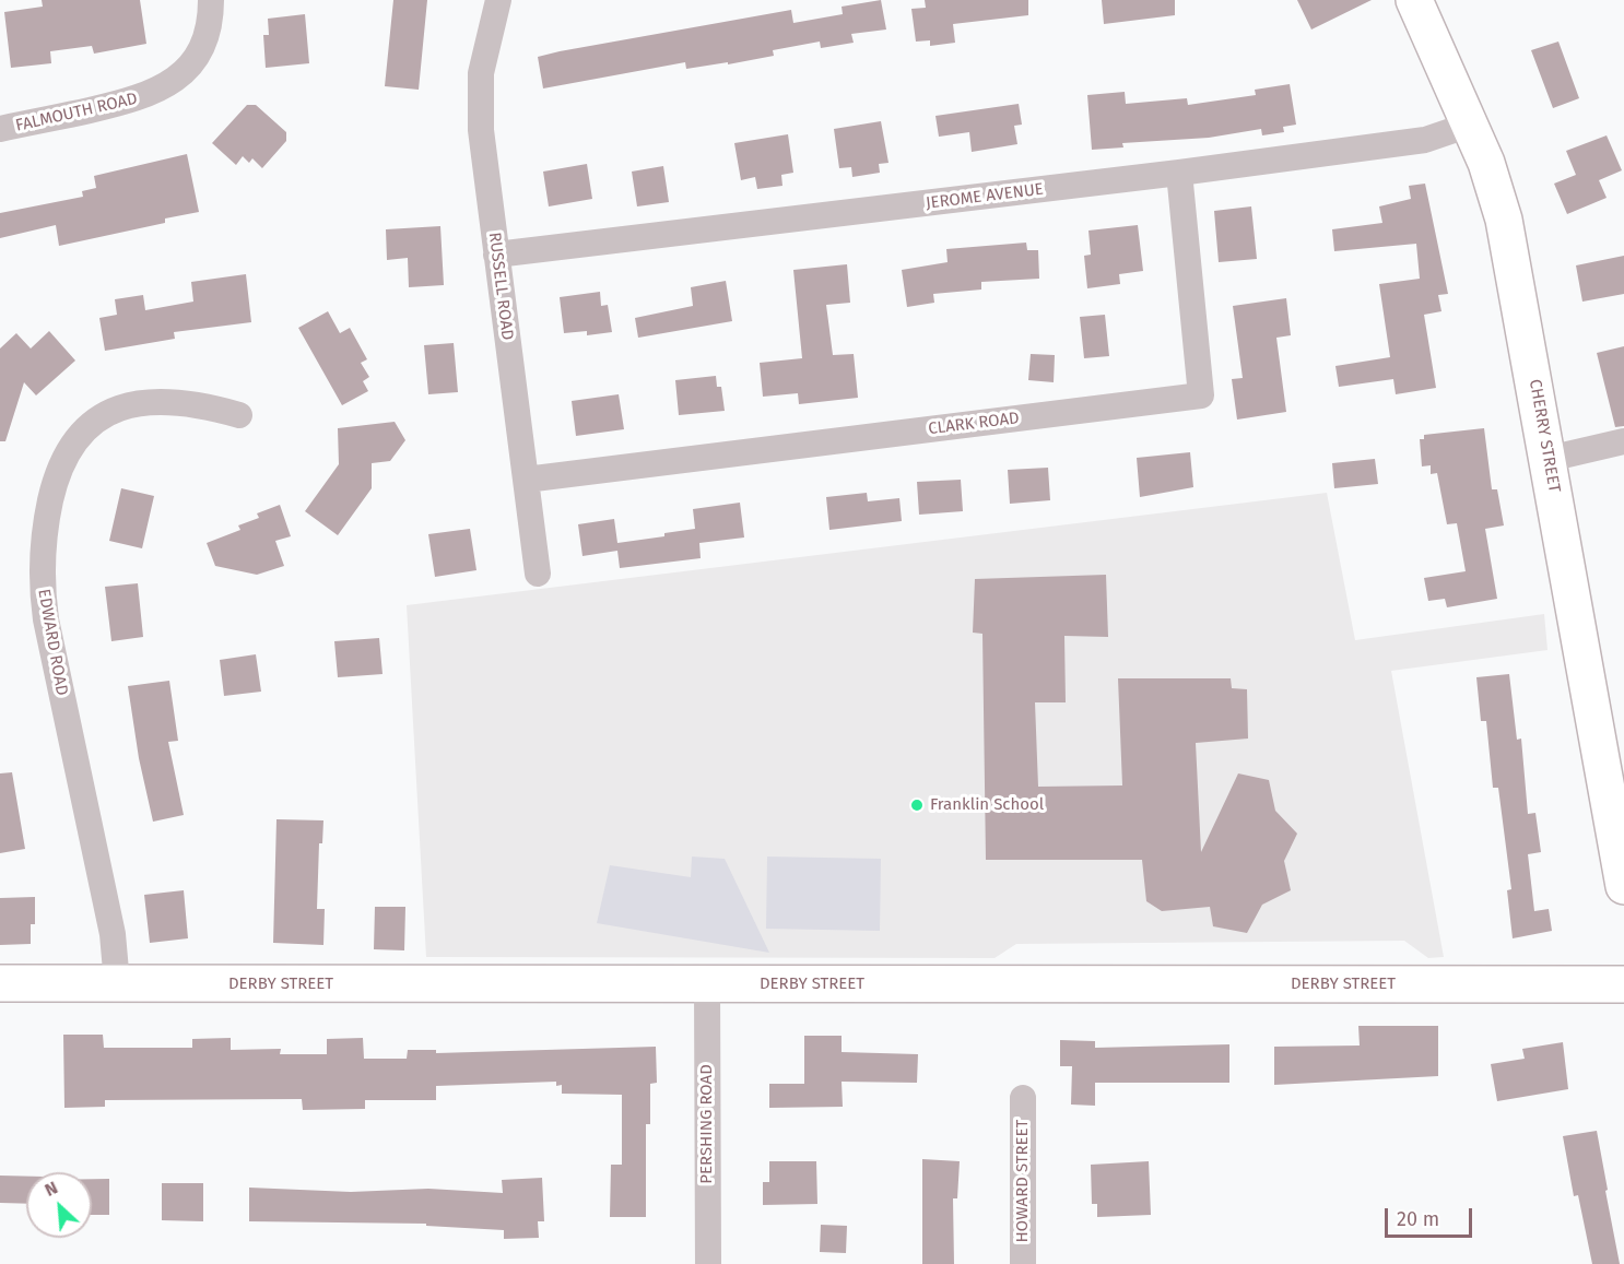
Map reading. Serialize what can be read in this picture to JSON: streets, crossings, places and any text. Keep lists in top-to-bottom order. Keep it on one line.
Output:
{"streets":{"street":["FALMOUTH ROAD","JEROME AVENUE","RUSSELL ROAD","CLARK ROAD","CHERRY STREET","EDWARD ROAD","DERBY STREET","PERSHING ROAD","HOWARD STREET"]},"crossings":[["JEROME AVENUE","RUSSELL ROAD"],["JEROME AVENUE","CLARK ROAD"],["JEROME AVENUE","CHERRY STREET"],["RUSSELL ROAD","CLARK ROAD"],["EDWARD ROAD","DERBY STREET"],["DERBY STREET","PERSHING ROAD"]],"places":["Franklin School"],"scale_bar":"20 m","north":"top left"}
